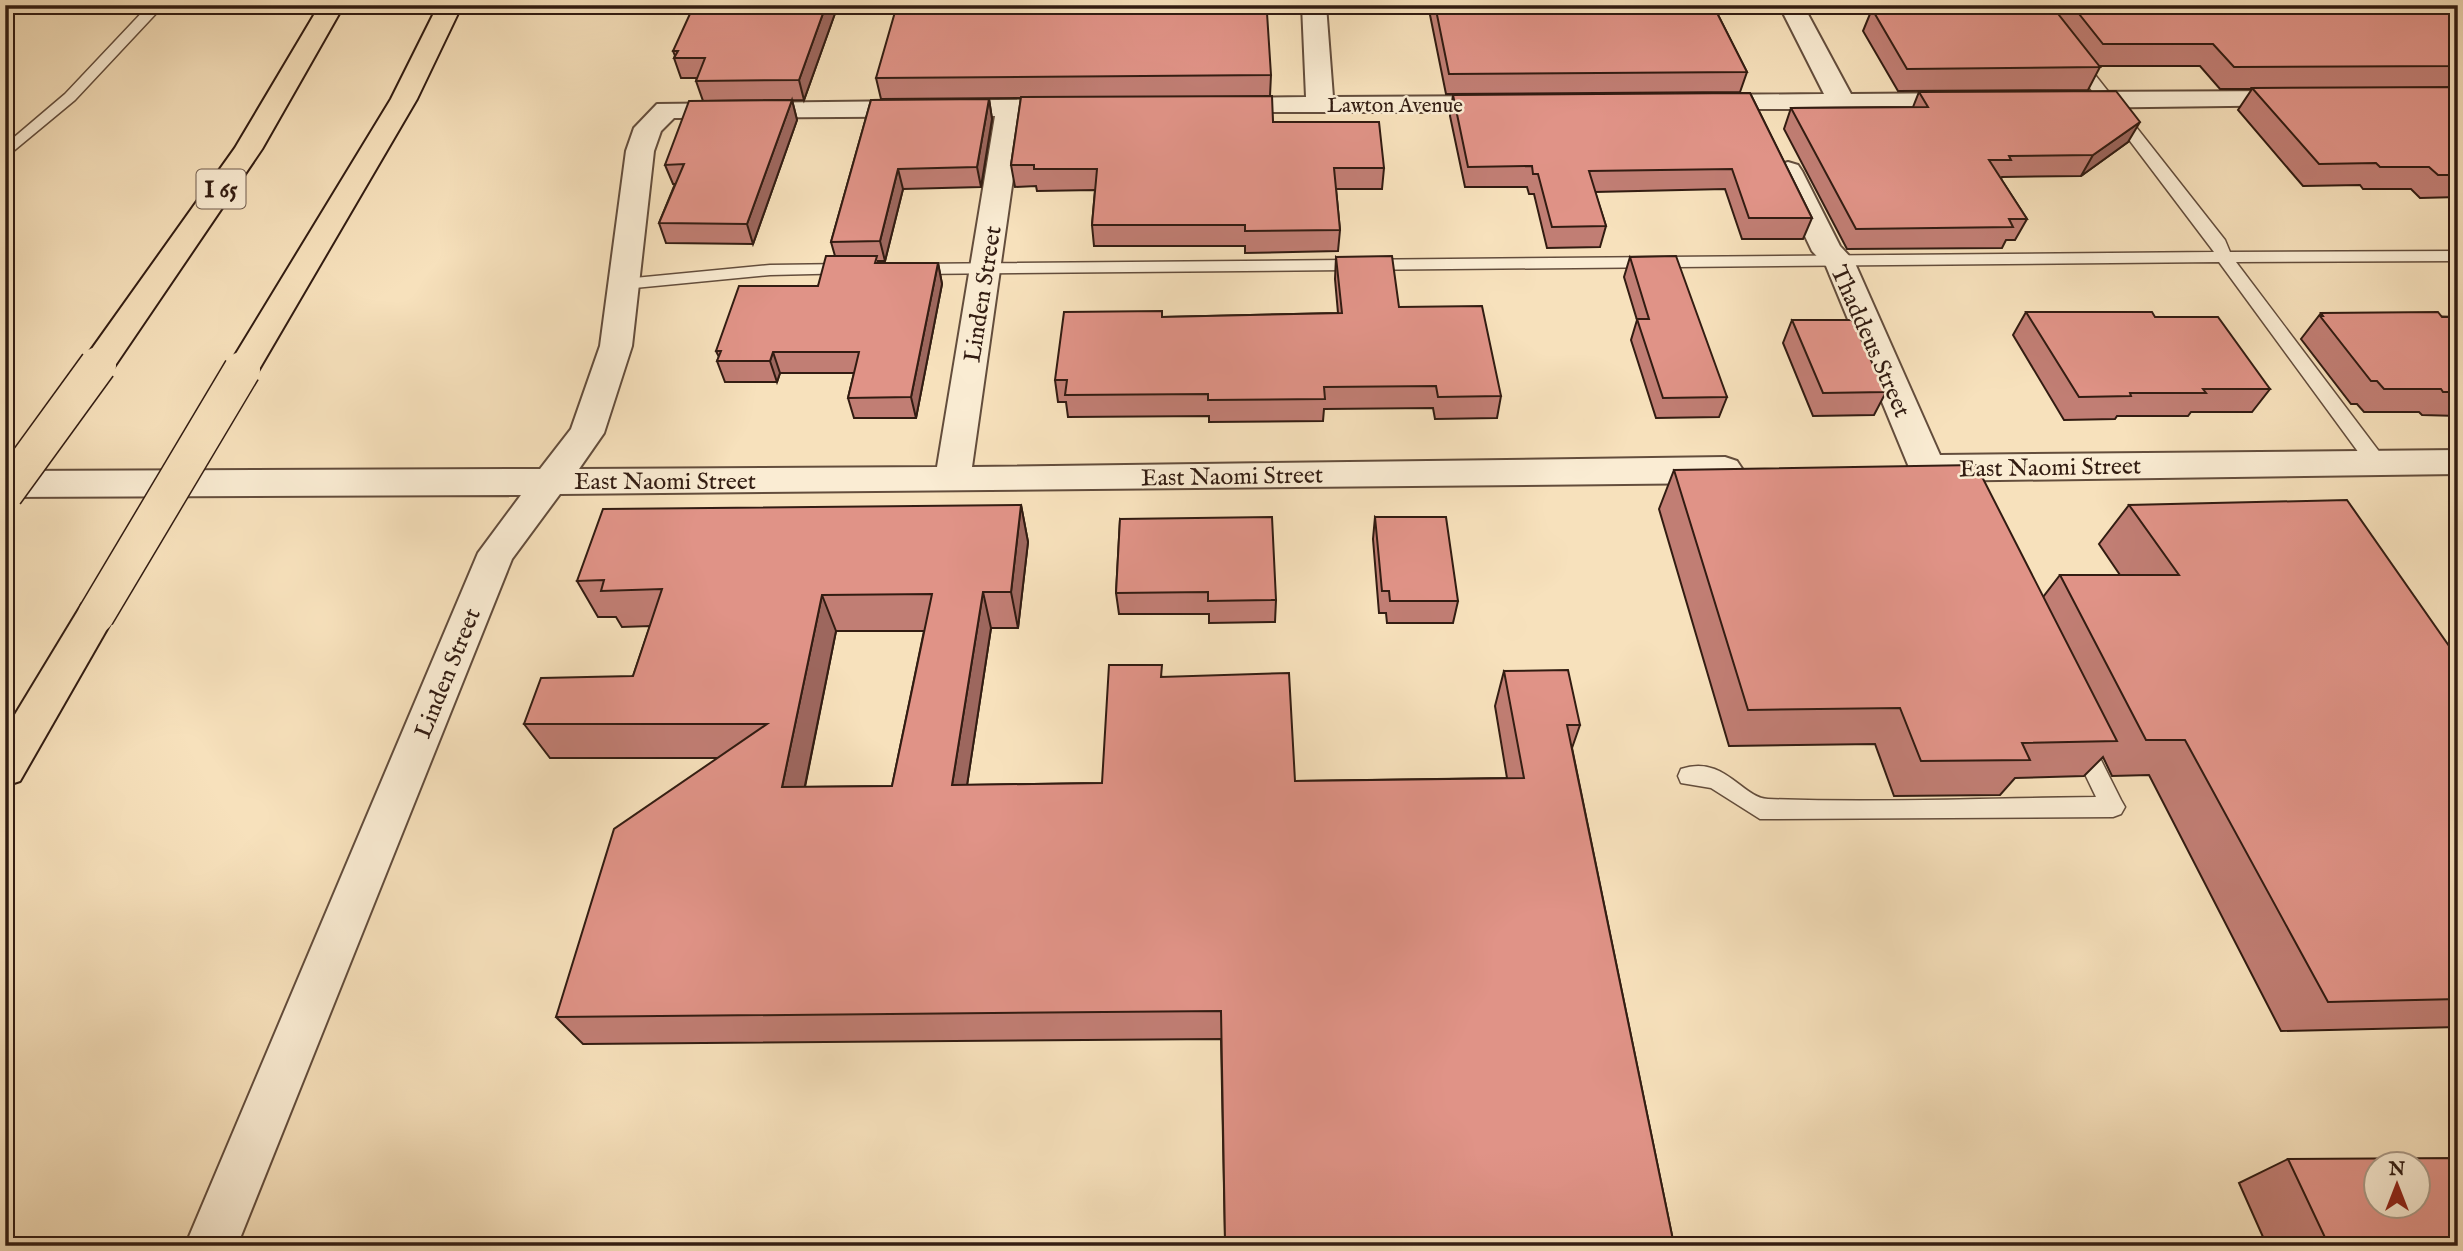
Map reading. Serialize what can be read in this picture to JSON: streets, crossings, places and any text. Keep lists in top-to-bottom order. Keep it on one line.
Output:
{"streets":{"highway":["I 65"],"street":["Lawton Avenue","Linden Street","Thaddeus Street","East Naomi Street"]},"crossings":[["Linden Street","East Naomi Street"],["Thaddeus Street","East Naomi Street"]],"north":"top"}
